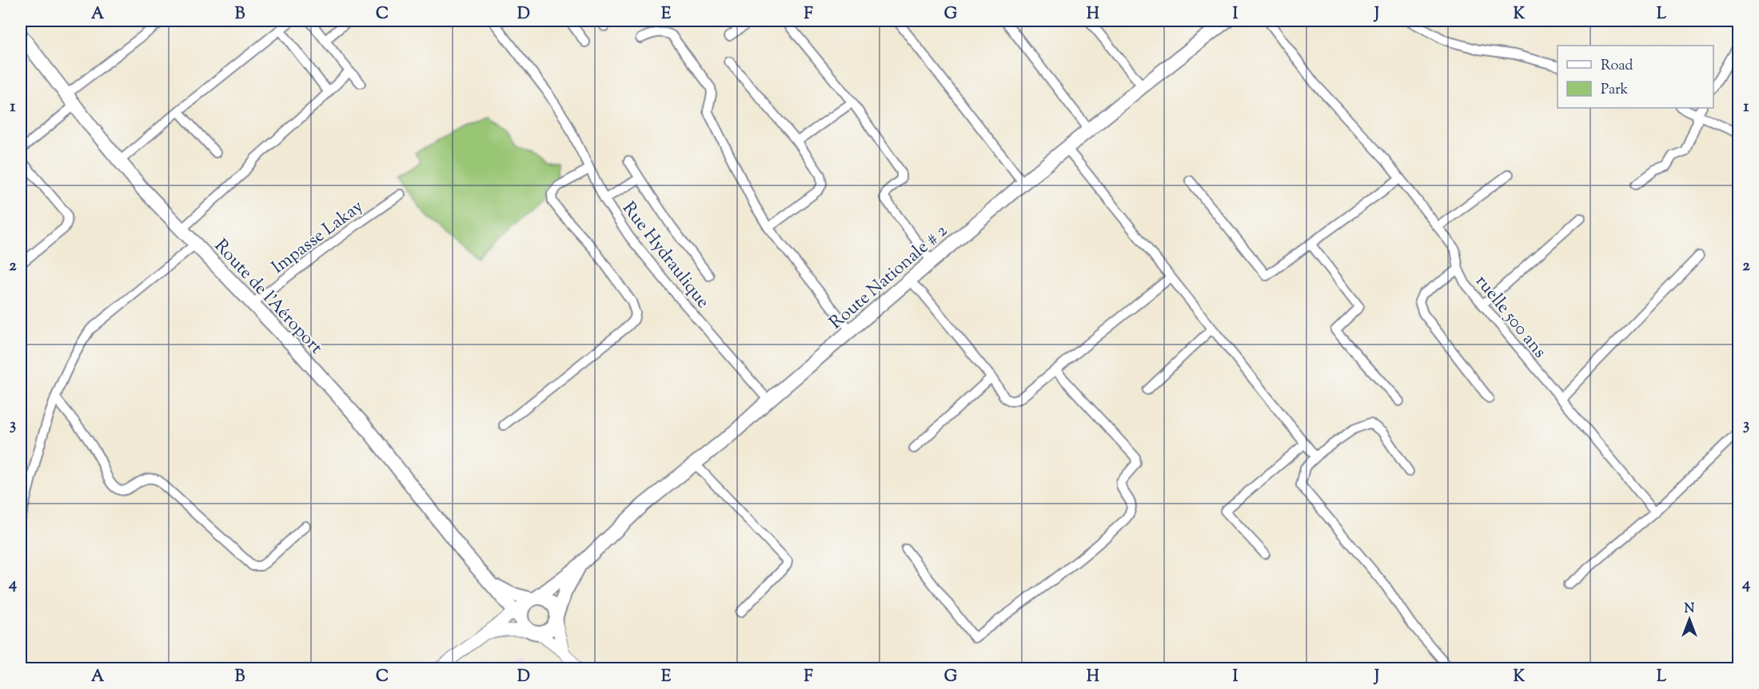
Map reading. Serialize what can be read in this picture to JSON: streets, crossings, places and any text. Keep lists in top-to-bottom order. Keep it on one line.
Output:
{"streets":{"main road":["Route Nationale # 2","Route de l’Aéroport"],"street":["Impasse Lakay","Rue Hydraulique","ruelle 500 ans"]},"crossings":[["Impasse Lakay","Route de l’Aéroport"],["Rue Hydraulique","Route Nationale # 2"],["Route Nationale # 2","Route de l’Aéroport"]],"legend":["Road","Park"],"north":"top","grid":{"columns":["A","B","C","D","E","F","G","H","I","J","K","L"],"rows":["1","2","3","4"]}}
